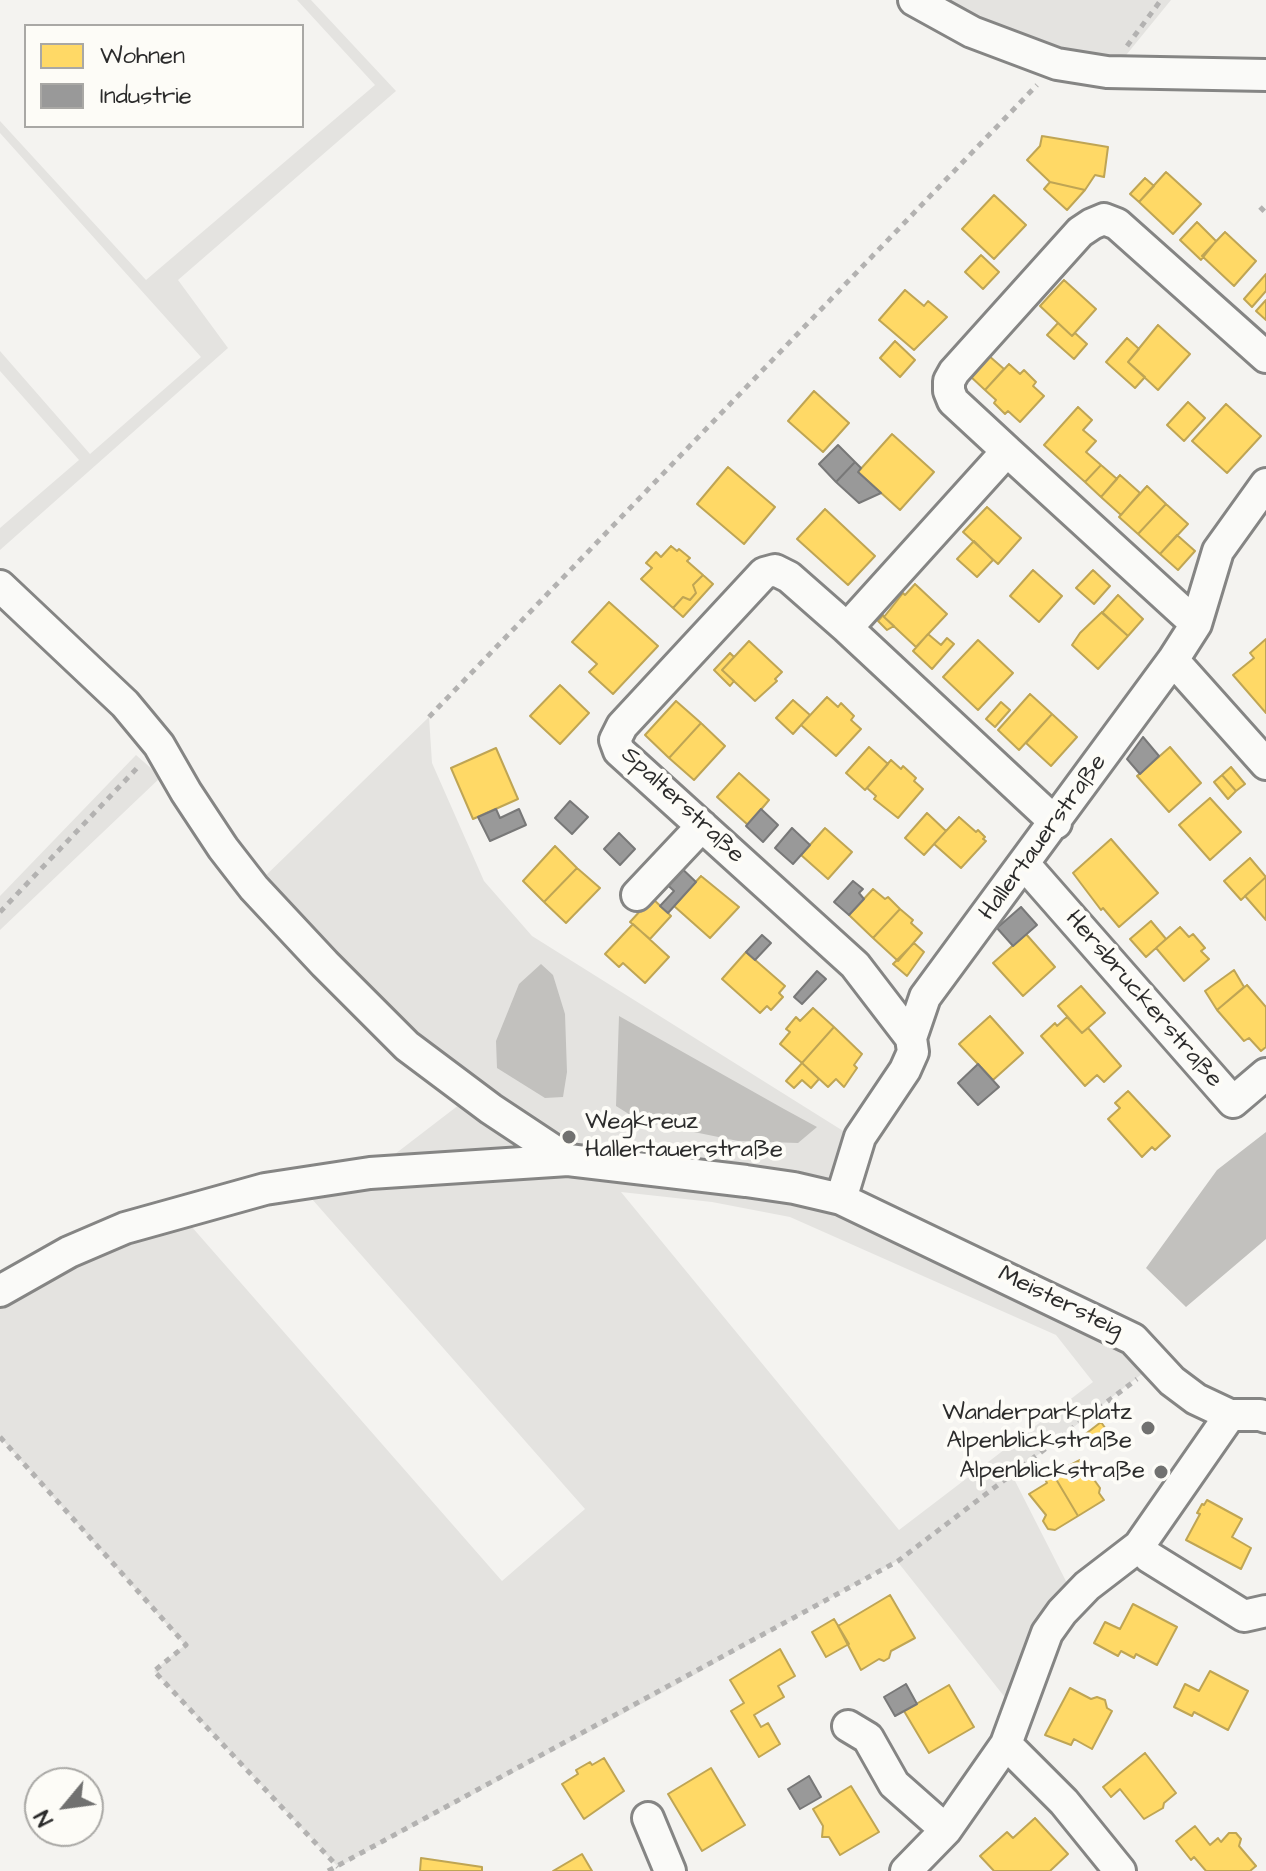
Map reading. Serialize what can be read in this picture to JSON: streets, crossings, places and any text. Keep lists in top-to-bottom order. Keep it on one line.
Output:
{"streets":{"street":["Spalterstraße","Hallertauerstraße","Hersbruckerstraße","Meistersteig"]},"crossings":[["Spalterstraße","Hallertauerstraße"],["Hallertauerstraße","Hersbruckerstraße"],["Hallertauerstraße","Meistersteig"]],"places":["Wegkreuz Hallertauerstraße","Wanderparkplatz Alpenblickstraße","Alpenblickstraße"],"legend":["Wohnen","Industrie"],"north":"bottom left"}
